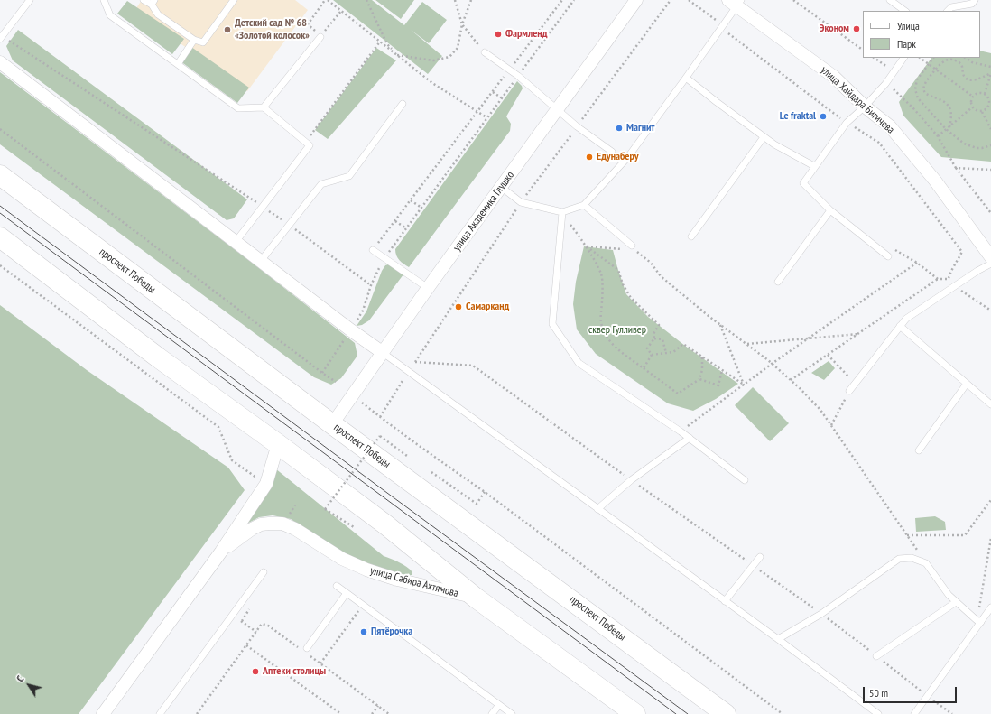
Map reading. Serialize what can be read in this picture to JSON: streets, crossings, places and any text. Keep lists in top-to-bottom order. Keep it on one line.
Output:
{"streets":{"main road":["проспект Победы"],"street":["улица Хайдара Бигичева","улица Академика Глушко","улица Сабира Ахтямова"]},"crossings":[["улица Академика Глушко","проспект Победы"]],"parks":["сквер Гулливер"],"places":["Эконом","Детский сад № 68 «Золотой колосок»","Фармленд","Le fraktal","Магнит","Едунаберу","Самарканд","Пятёрочка","Аптеки столицы"],"legend":["Улица","Парк"],"scale_bar":"50 m","north":"top left"}
